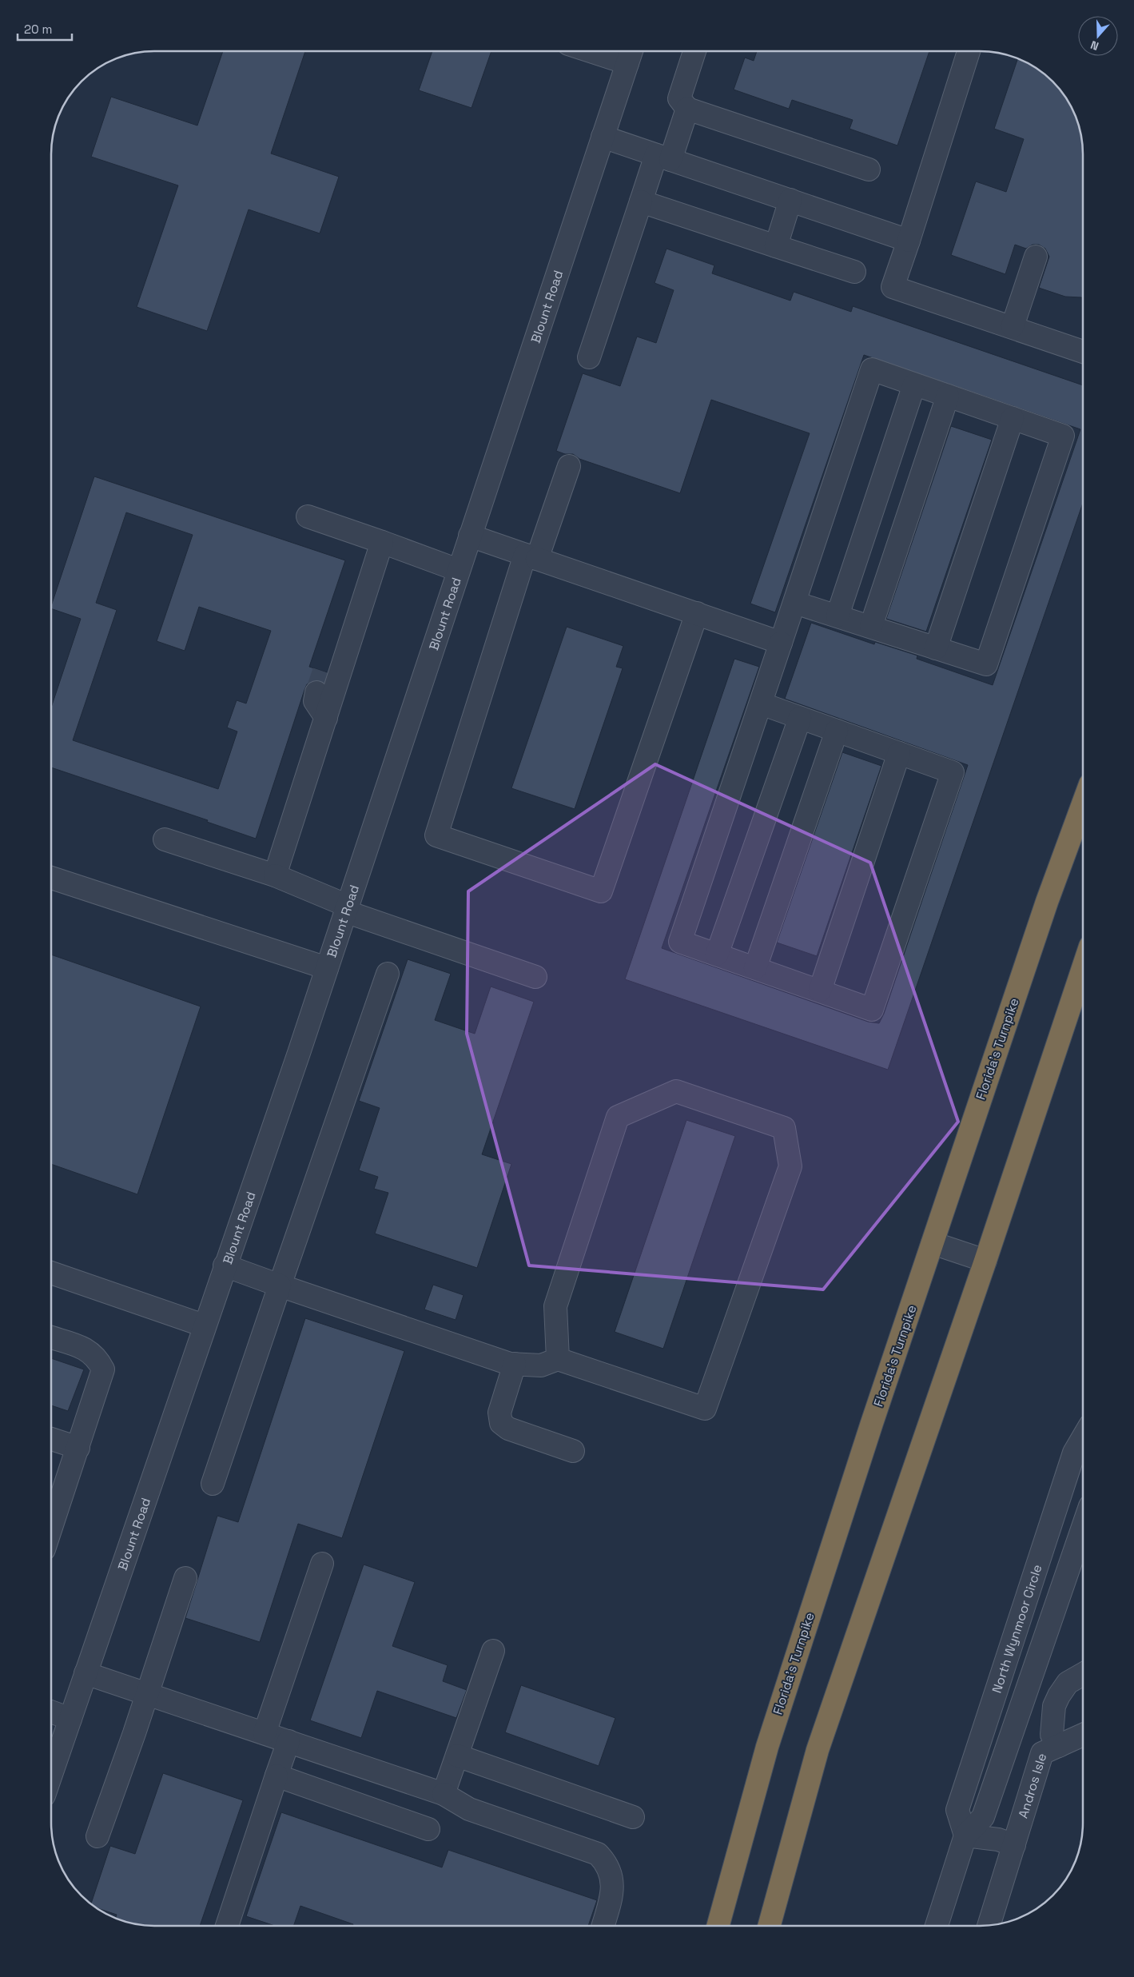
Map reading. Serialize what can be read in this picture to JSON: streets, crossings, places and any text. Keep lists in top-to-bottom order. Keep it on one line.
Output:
{"streets":{"highway":["Florida's Turnpike"],"street":["Blount Road","North Wynmoor Circle","Andros Isle"]},"scale_bar":"20 m","north":"bottom"}
